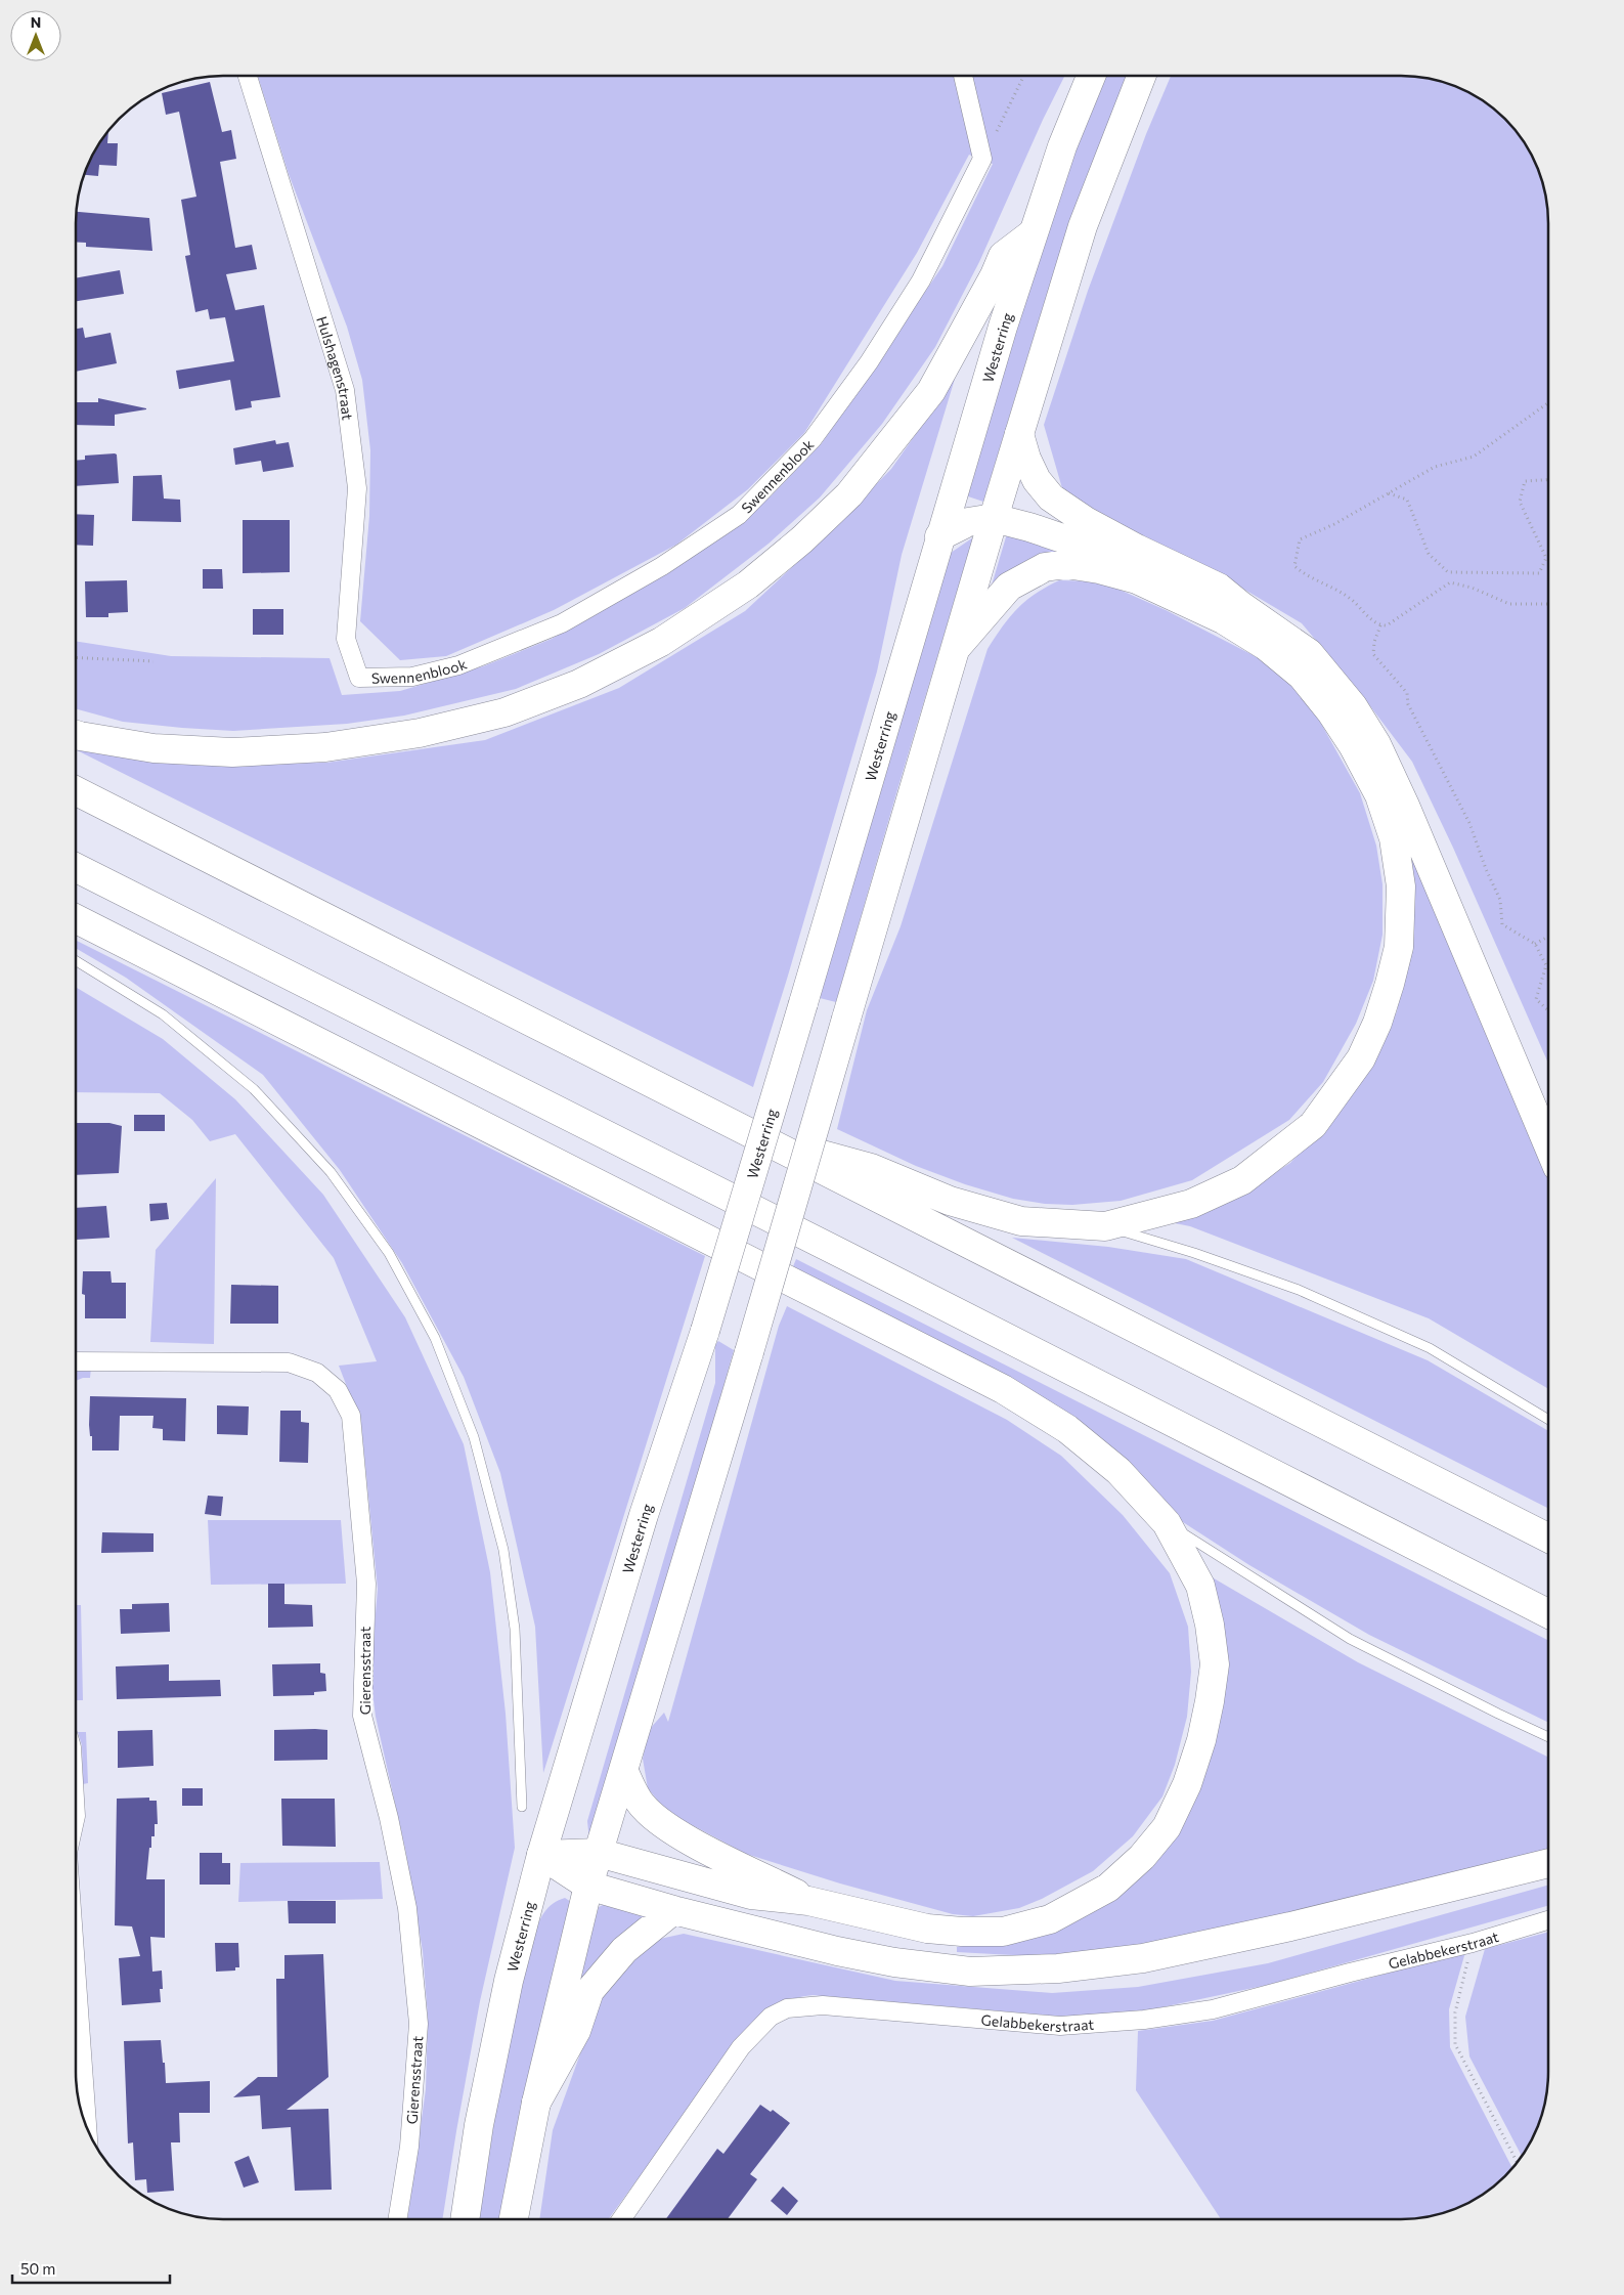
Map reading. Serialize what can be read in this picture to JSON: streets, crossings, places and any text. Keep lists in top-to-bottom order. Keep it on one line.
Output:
{"streets":{"highway":["Westerring"],"street":["Hulshagenstraat","Swennenblook","Gierensstraat","Gelabbekerstraat"]},"crossings":[["Hulshagenstraat","Swennenblook"]],"scale_bar":"50 m","north":"top"}
